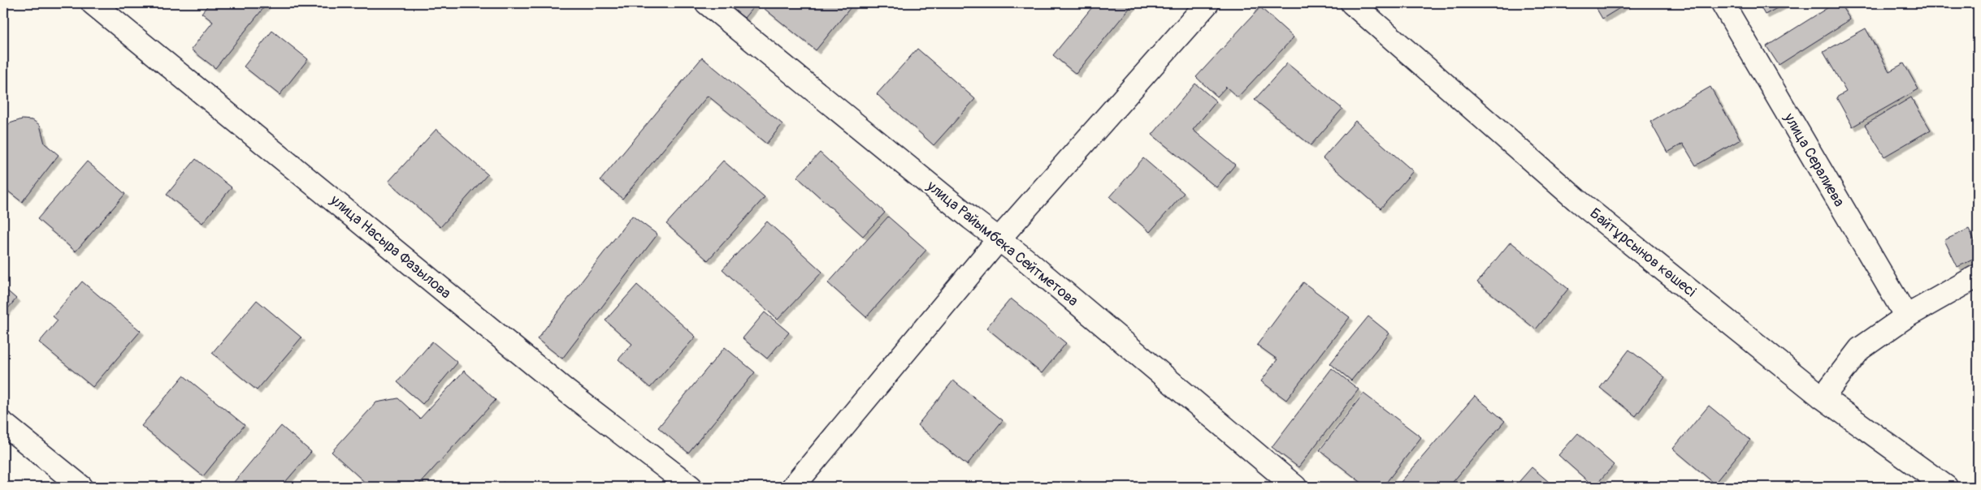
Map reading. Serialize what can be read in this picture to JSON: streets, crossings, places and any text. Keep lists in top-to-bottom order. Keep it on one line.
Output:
{"streets":{"street":["улица Сералиева","улица Райымбека Сейтметова","улица Насыра Фазылова","Байтұрсынов көшесі"]}}
